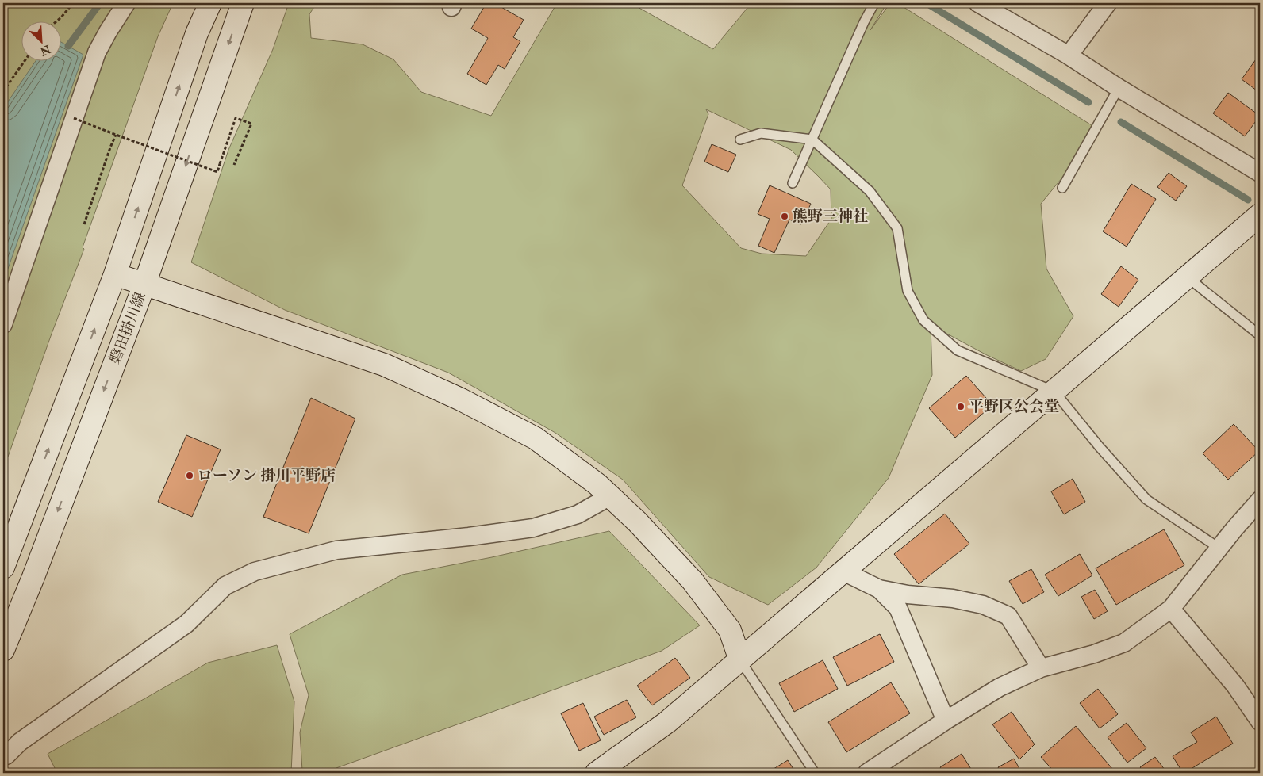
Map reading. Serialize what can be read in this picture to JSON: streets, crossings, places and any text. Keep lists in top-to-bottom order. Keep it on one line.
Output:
{"streets":{"street":["磐田掛川線"]},"places":["熊野三神社","平野区公会堂","ローソン 掛川平野店"],"north":"bottom right"}
